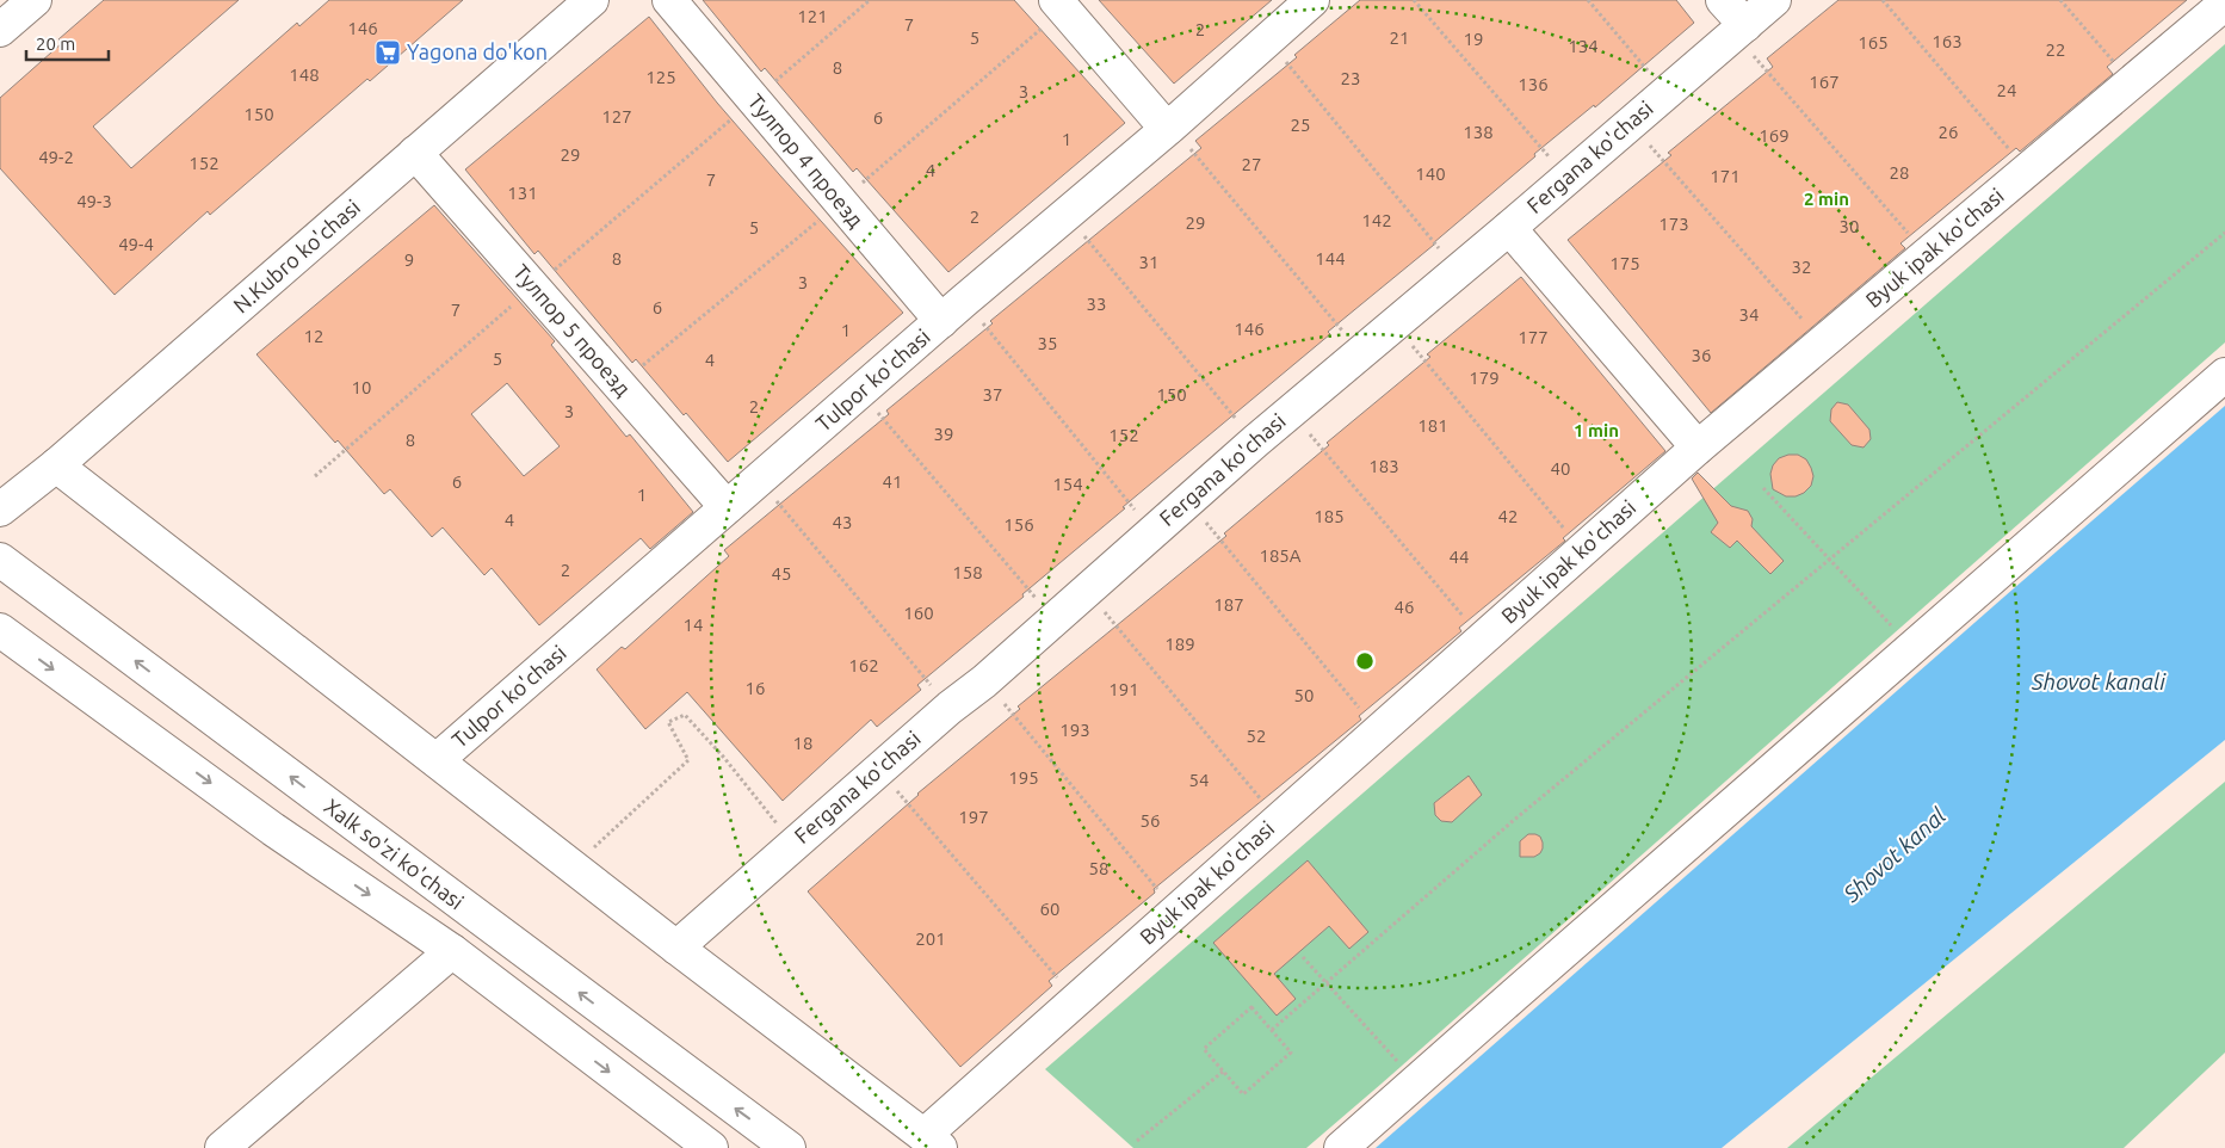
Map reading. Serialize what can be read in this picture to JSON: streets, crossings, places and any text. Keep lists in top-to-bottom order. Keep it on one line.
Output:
{"streets":{"street":["Fergana ko'chasi","Тулпор 4 проезд","Byuk ipak ko'chasi","N.Kubro ko'chasi","Тулпор 5 проезд","Tulpor ko'chasi","Xalk so'zi ko'chasi"]},"crossings":[["Тулпор 4 проезд","Tulpor ko'chasi"],["N.Kubro ko'chasi","Тулпор 5 проезд"],["Тулпор 5 проезд","Tulpor ko'chasi"]],"water":["Shovot kanali","Shovot kanal"],"places":{"supermarket":["Yagona do'kon"]},"house_numbers":["121","7","146","2","5","21","19","163","165","134","22","8","148","125","23","167","136","24","3","150","127","6","25","138","26","169","1","29","49-2","152","27","4","28","140","171","7","131","49-3","2","142","29","173","30","5","49-4","8","144","9","31","175","32","3","33","6","7","34","146","1","12","177","35","36","5","4","179","10","37","150","2","3","181","39","152","8","183","40","6","41","154","1","185","42","4","43","156","185А","44","2","158","45","187","46","160","14","189","162","16","191","50","193","52","18","195","54","197","56","58","60","201"],"scale_bar":"20 m","rings":["2 min","1 min"]}
